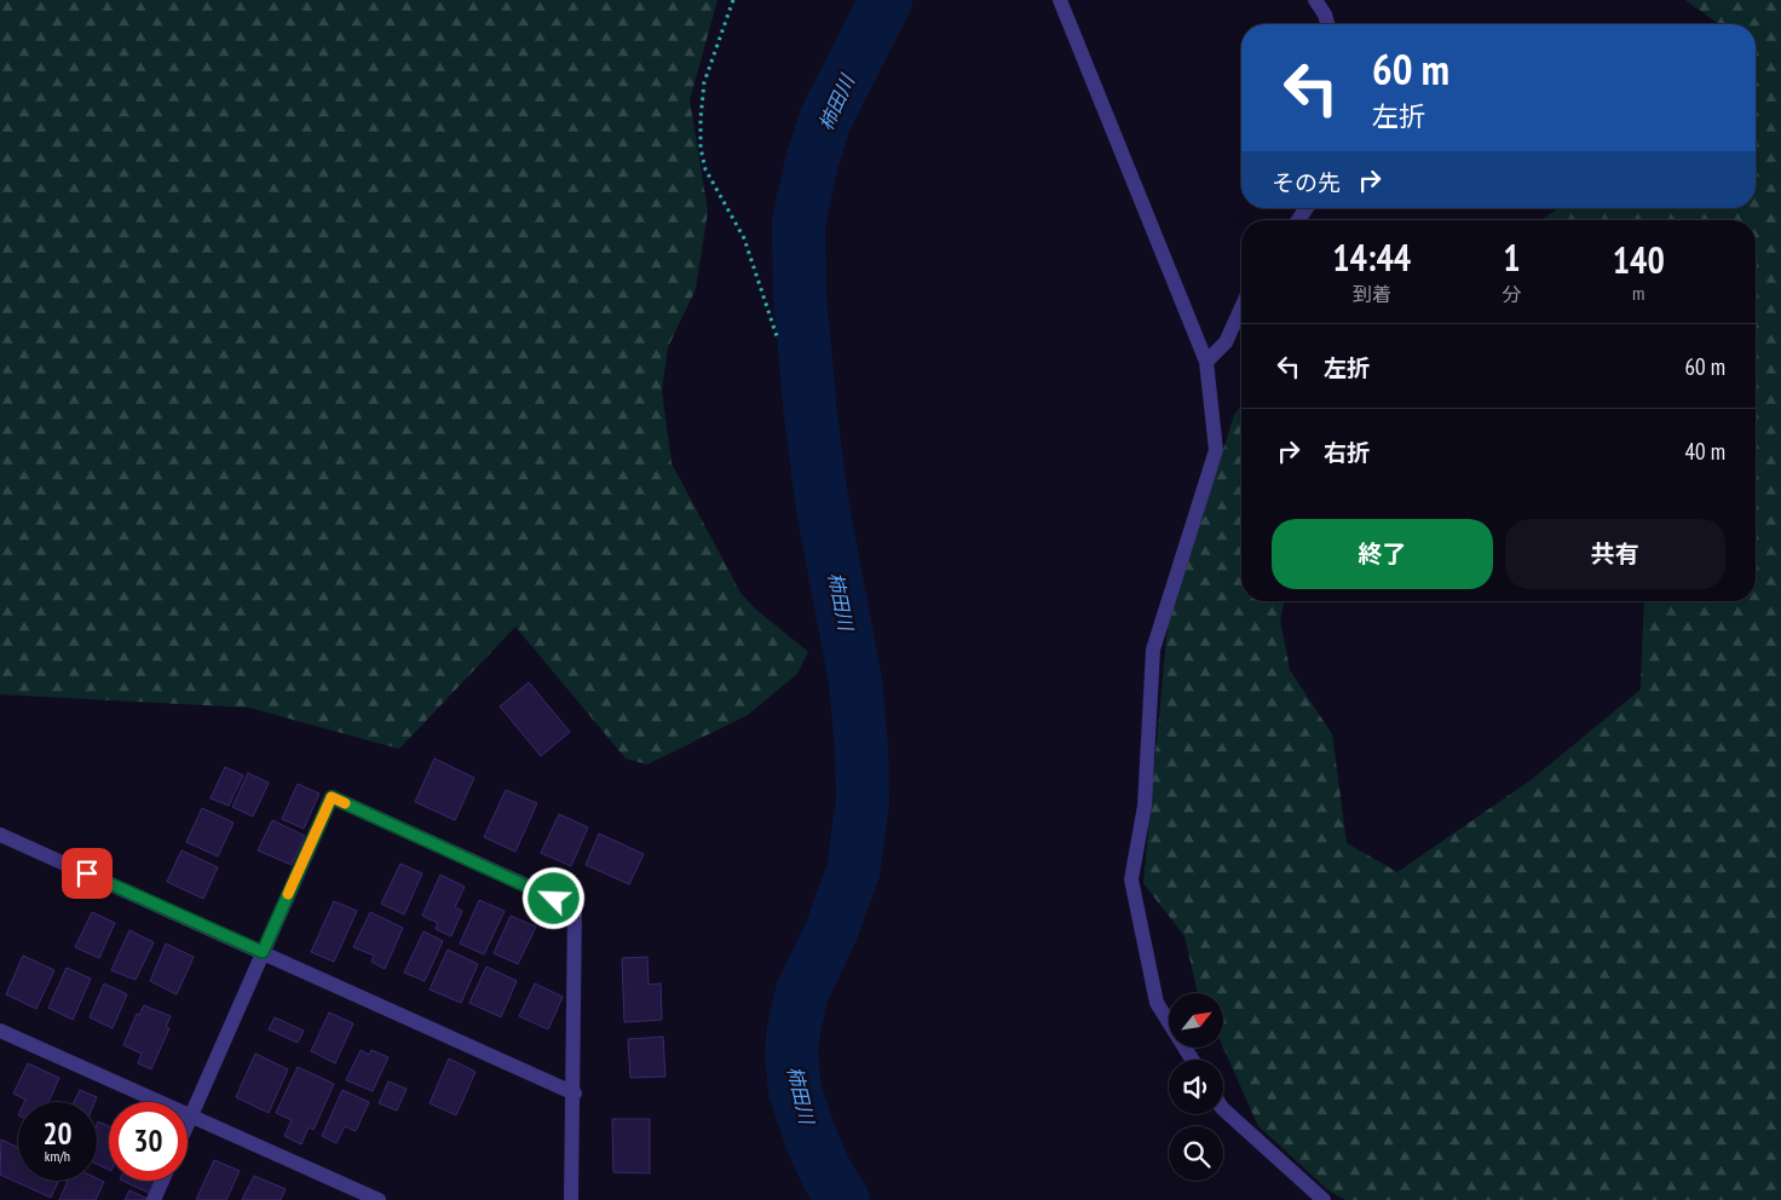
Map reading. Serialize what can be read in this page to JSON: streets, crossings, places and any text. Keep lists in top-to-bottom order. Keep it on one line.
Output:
{"water":["柿田川"],"north":"top right","page":{"turn":["60 m","左折"],"then":"その先","eta":["14:44","到着","1","分","140","m"],"list":[{"name":"左折","value":"60 m"},{"name":"右折","value":"40 m"}],"buttons":["終了","共有"],"speed":"20 km/h","limit":"30"}}
